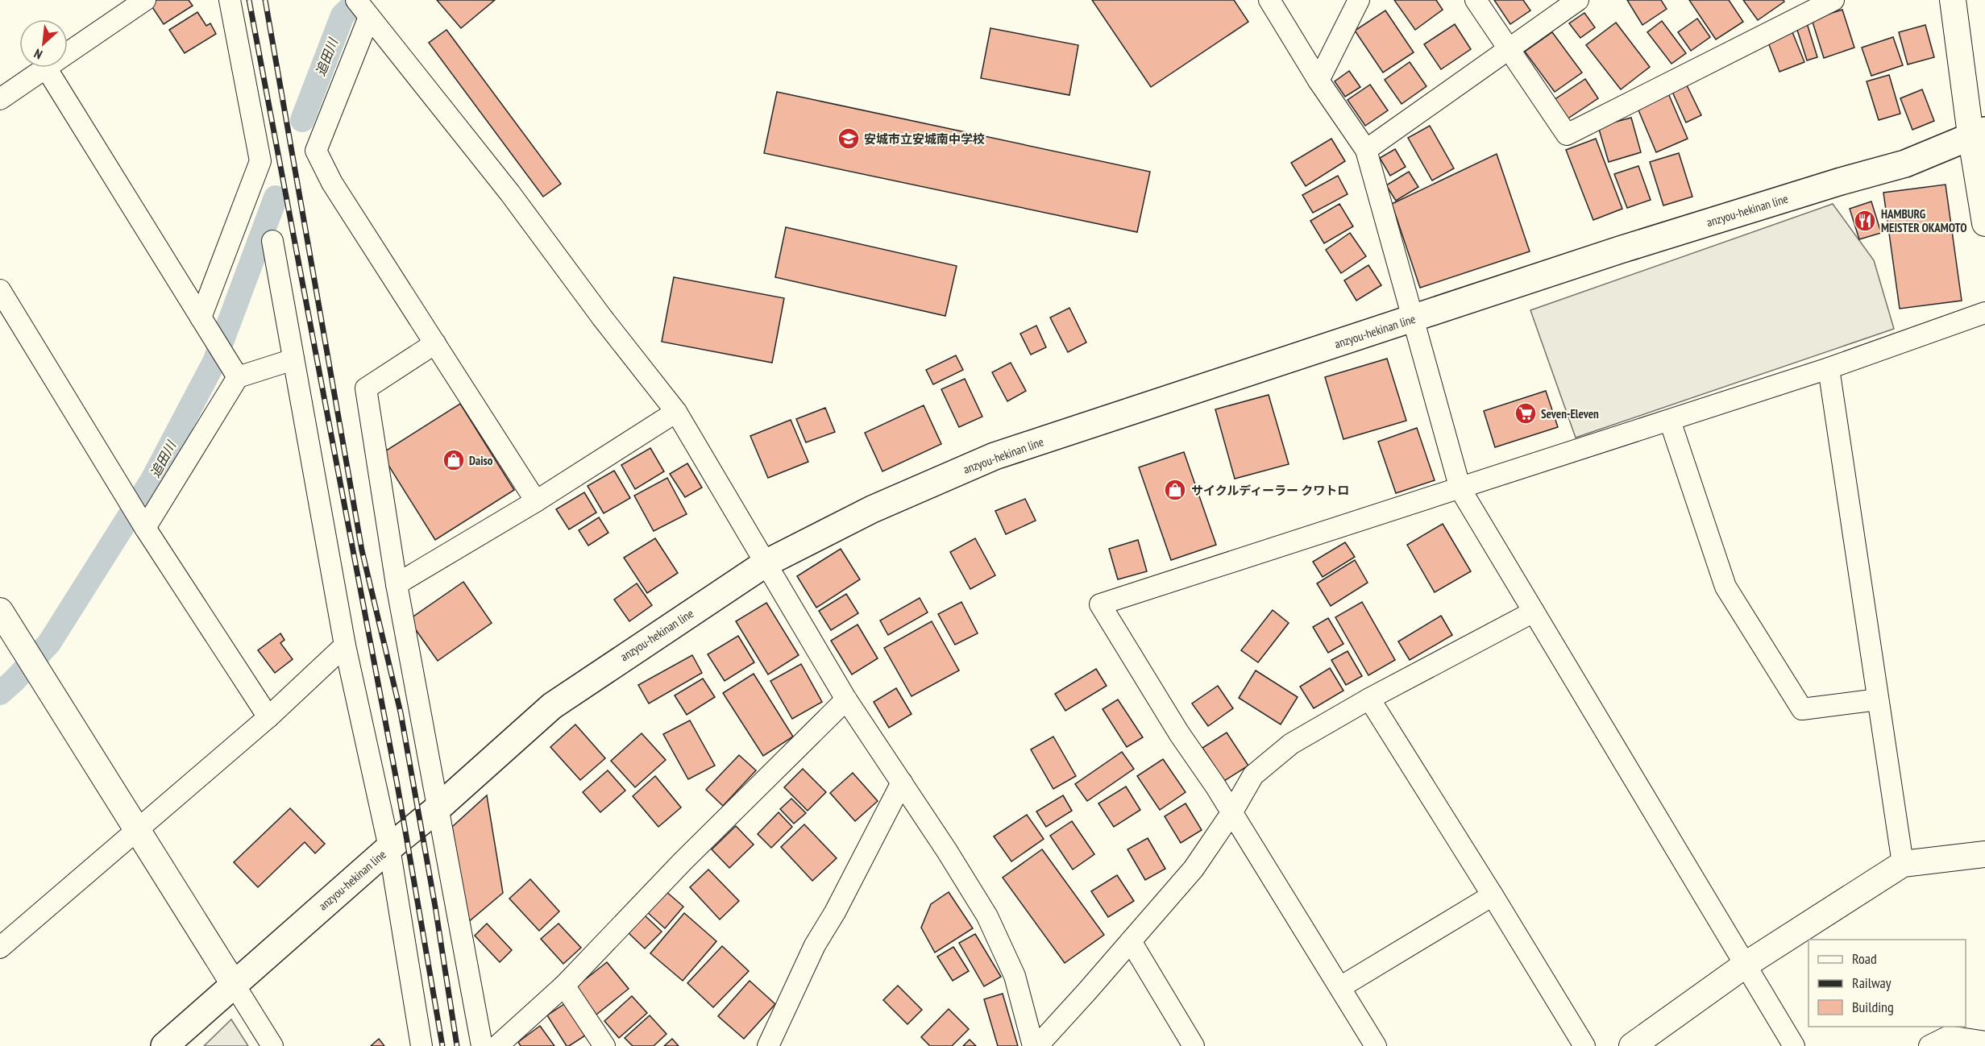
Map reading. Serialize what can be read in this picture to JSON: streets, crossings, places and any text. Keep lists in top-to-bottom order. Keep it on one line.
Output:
{"streets":{"main road":["anzyou-hekinan line"]},"water":["追田川"],"places":{"school or university":["安城市立安城南中学校"],"restaurant":["HAMBURG MEISTER OKAMOTO"],"supermarket":["Seven-Eleven"],"shop":["Daiso","サイクルディーラー クワトロ"]},"legend":["Road","Railway","Building"],"north":"bottom left"}
